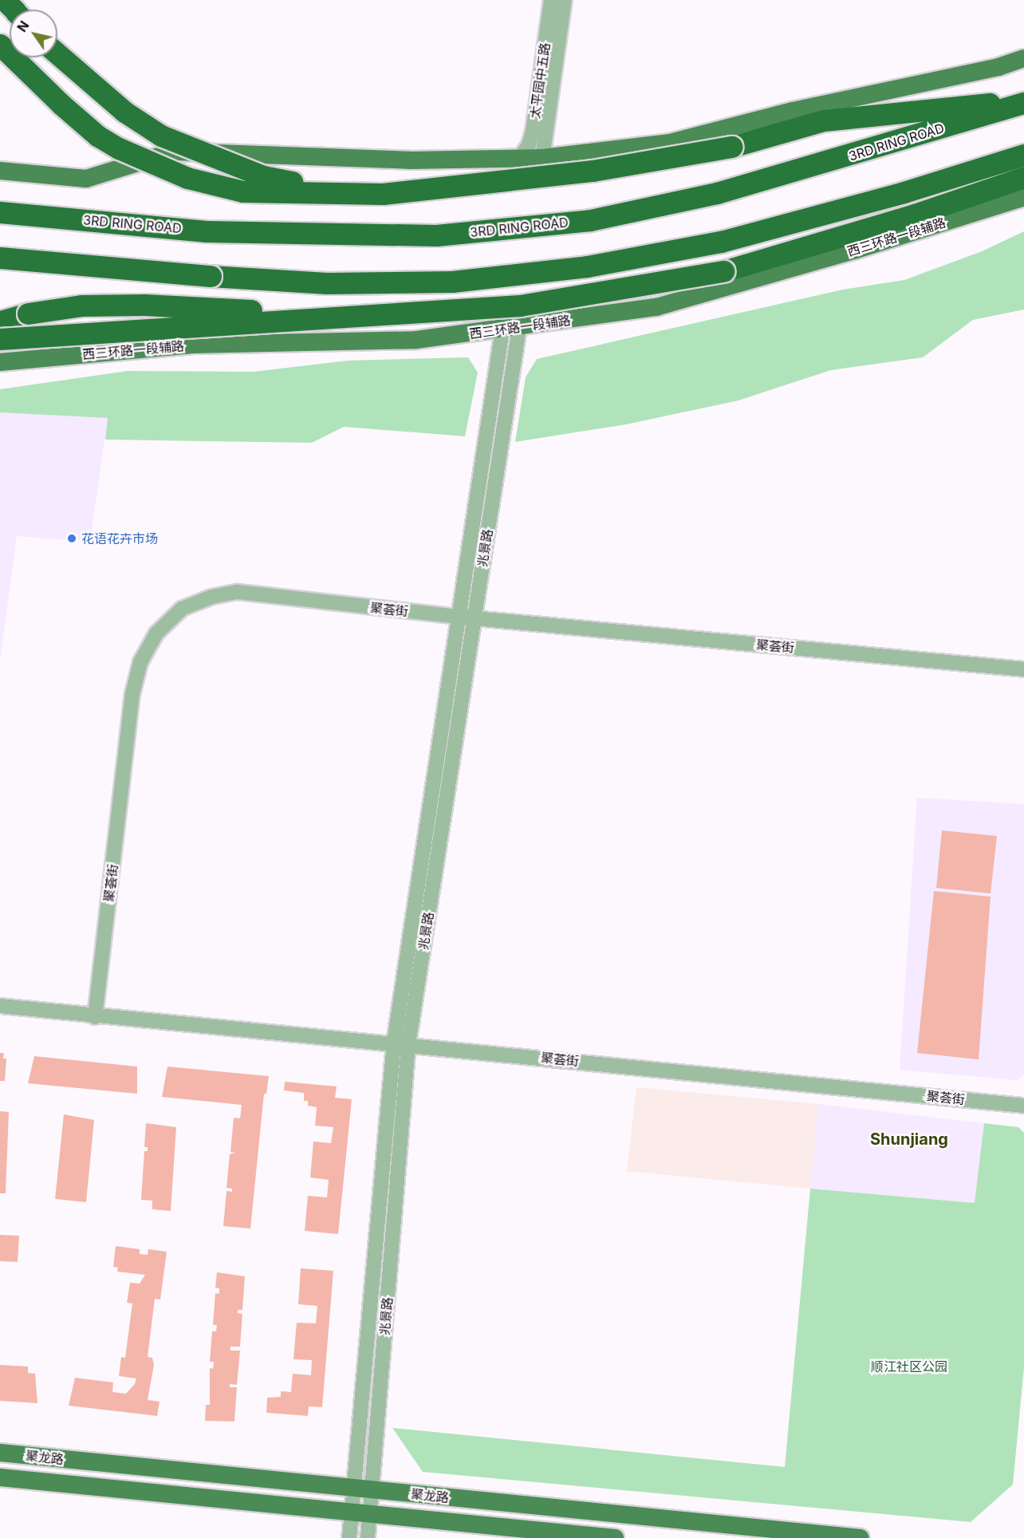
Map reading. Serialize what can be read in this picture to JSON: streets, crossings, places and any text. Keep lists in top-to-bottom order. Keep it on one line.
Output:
{"streets":{"highway":["3RD RING ROAD"],"main road":["西三环路一段辅路","聚龙路"],"street":["太平园中五路","兆景路","聚荟街"]},"crossings":[["西三环路一段辅路","兆景路"],["兆景路","聚荟街"],["兆景路","聚龙路"]],"districts":["Shunjiang"],"parks":["顺江社区公园"],"places":["花语花卉市场"],"north":"top left"}
